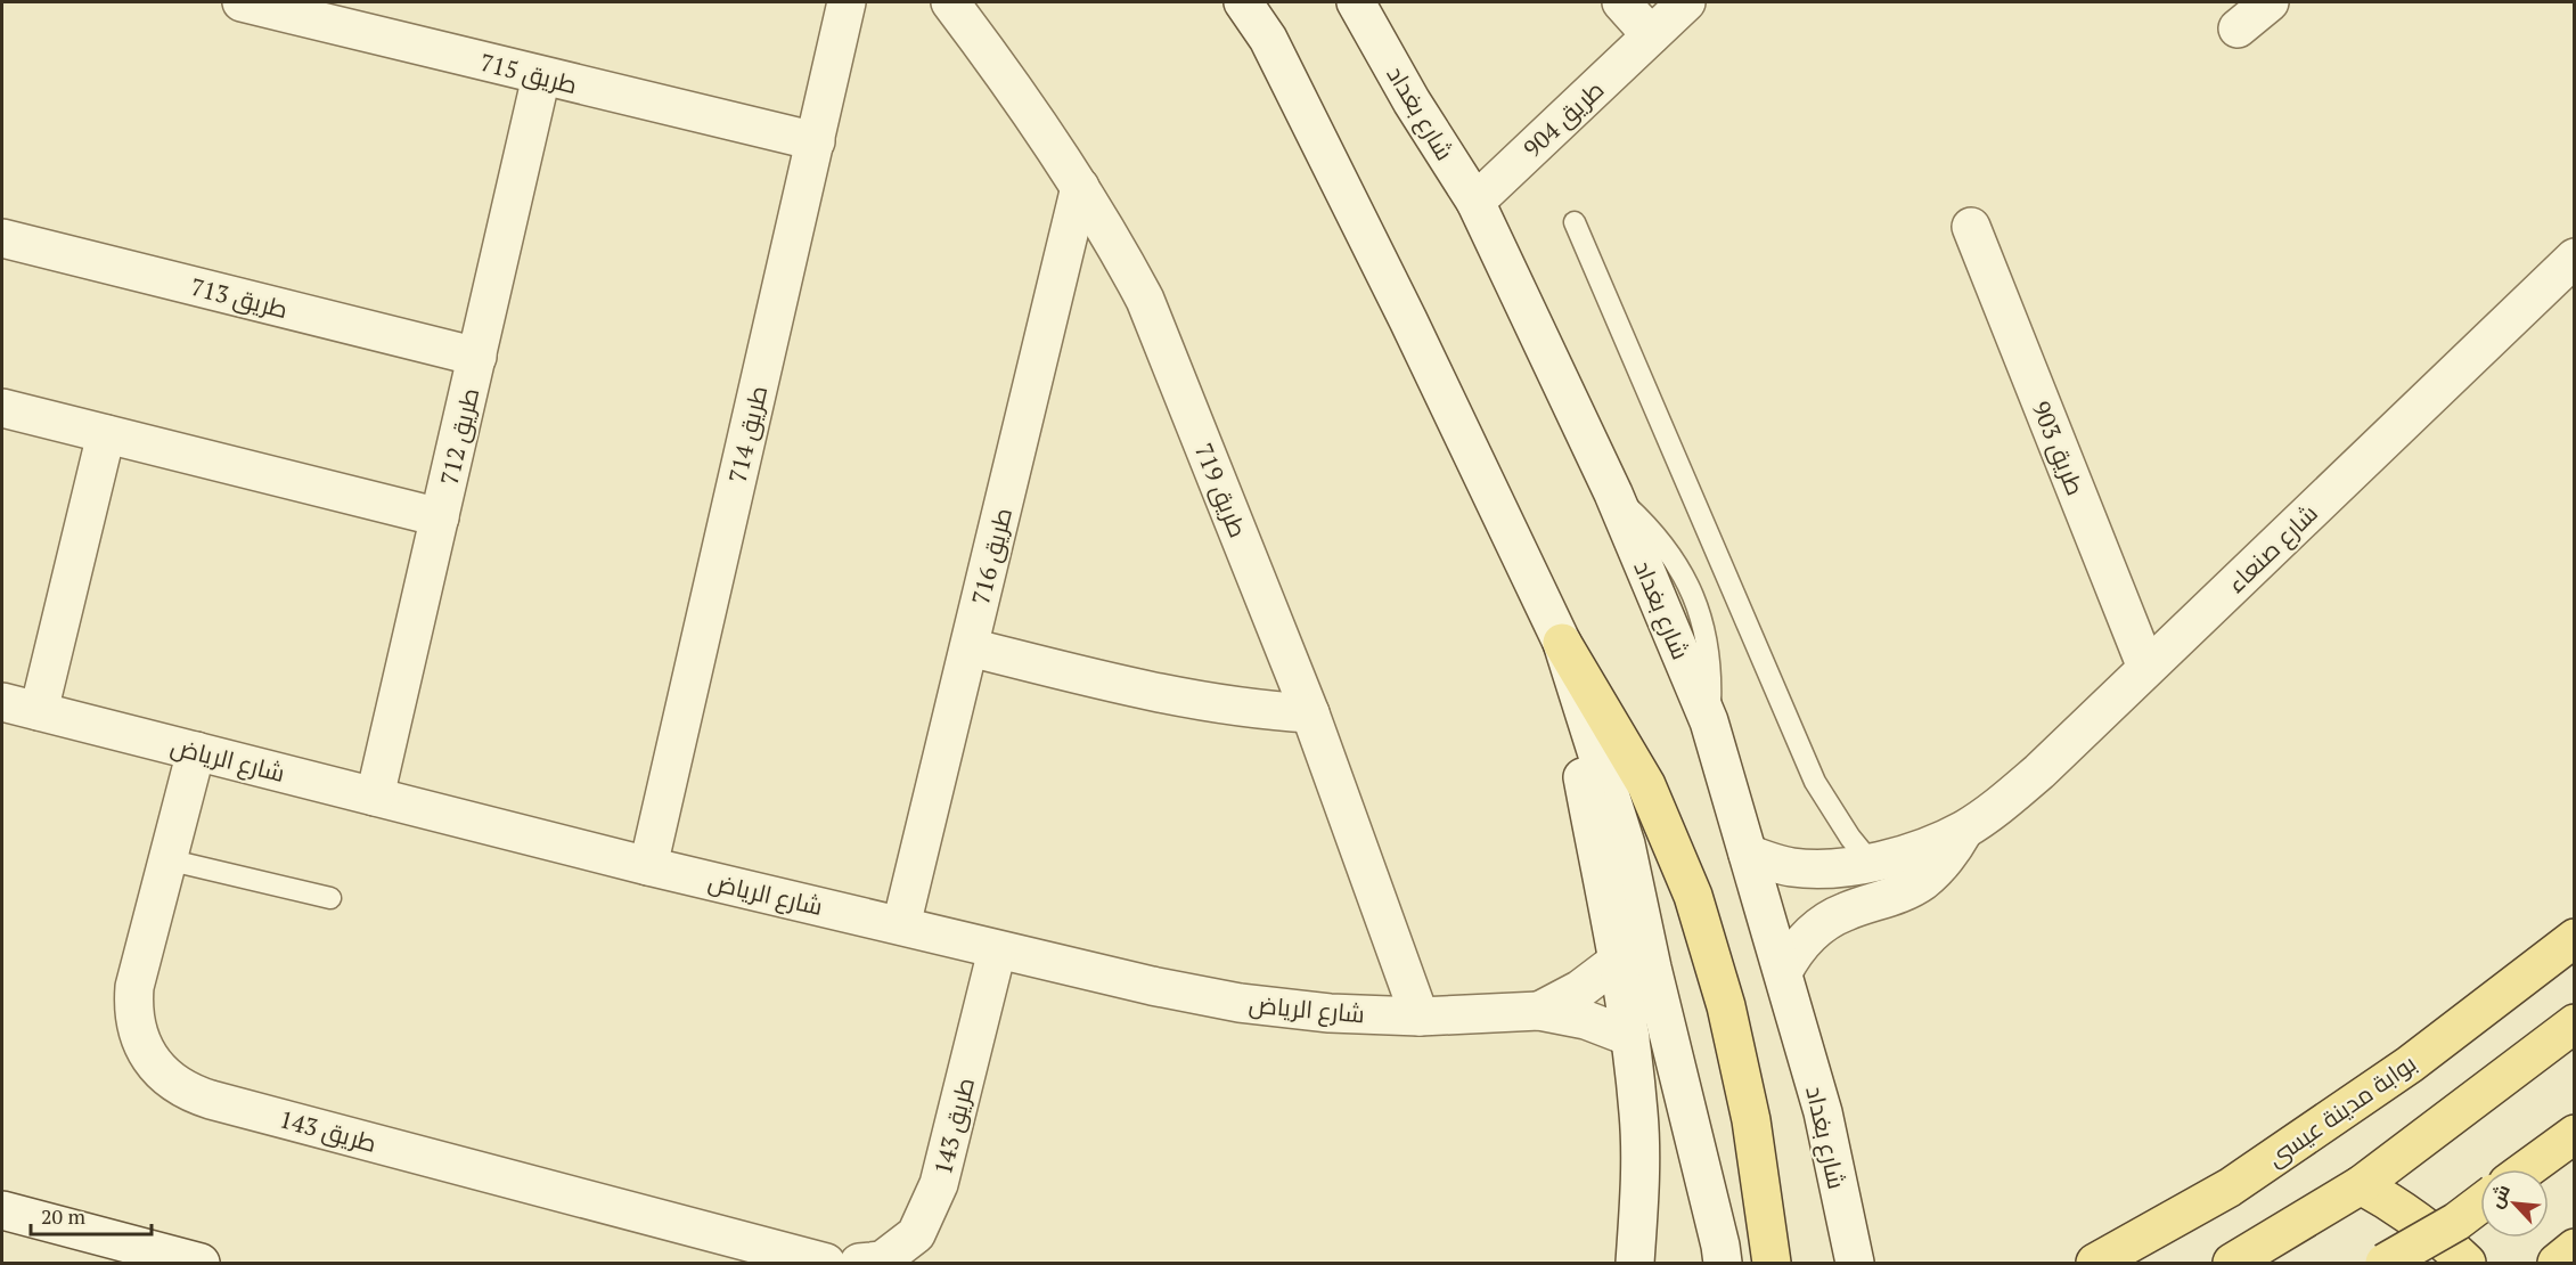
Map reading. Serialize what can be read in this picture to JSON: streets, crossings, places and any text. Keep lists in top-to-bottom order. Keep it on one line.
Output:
{"streets":{"main road":["بوابة مدينة عيسى"],"street":["طريق 715","شارع بغداد","طريق 904","طريق 713","طريق 714","طريق 712","طريق 903","طريق 719","شارع صنعاء","طريق 716","شارع الرياض","طريق 143"]},"crossings":[["طريق 715","طريق 714"],["طريق 715","طريق 712"],["شارع بغداد","طريق 904"],["شارع بغداد","شارع صنعاء"],["طريق 713","طريق 712"],["طريق 714","شارع الرياض"],["طريق 712","شارع الرياض"],["طريق 903","شارع صنعاء"],["طريق 719","طريق 716"],["طريق 719","شارع الرياض"],["طريق 716","شارع الرياض"],["شارع الرياض","طريق 143"]],"scale_bar":"20 m","north":"top left"}
